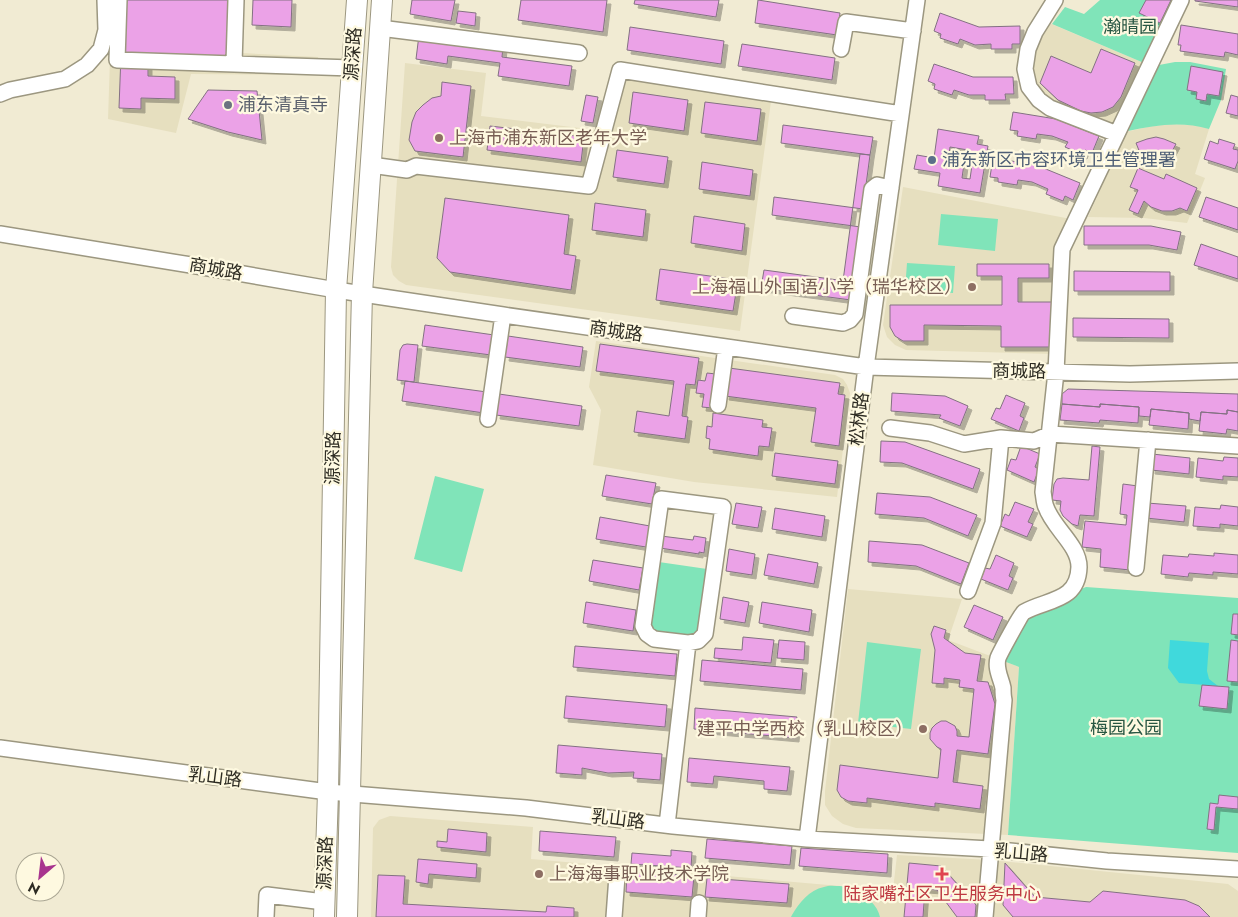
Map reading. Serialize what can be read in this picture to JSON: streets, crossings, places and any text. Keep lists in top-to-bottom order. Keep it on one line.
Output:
{"streets":{"main road":["源深路"],"street":["商城路","松林路","乳山路"]},"crossings":[["源深路","商城路"],["源深路","乳山路"],["商城路","松林路"],["松林路","乳山路"]],"parks":["瀚晴园","梅园公园"],"places":{"other":["浦东清真寺","上海市浦东新区老年大学","浦东新区市容环境卫生管理署","上海福山外国语小学（瑞华校区）","建平中学西校（乳山校区）","上海海事职业技术学院"],"health":["陆家嘴社区卫生服务中心"]},"north":"bottom left"}
